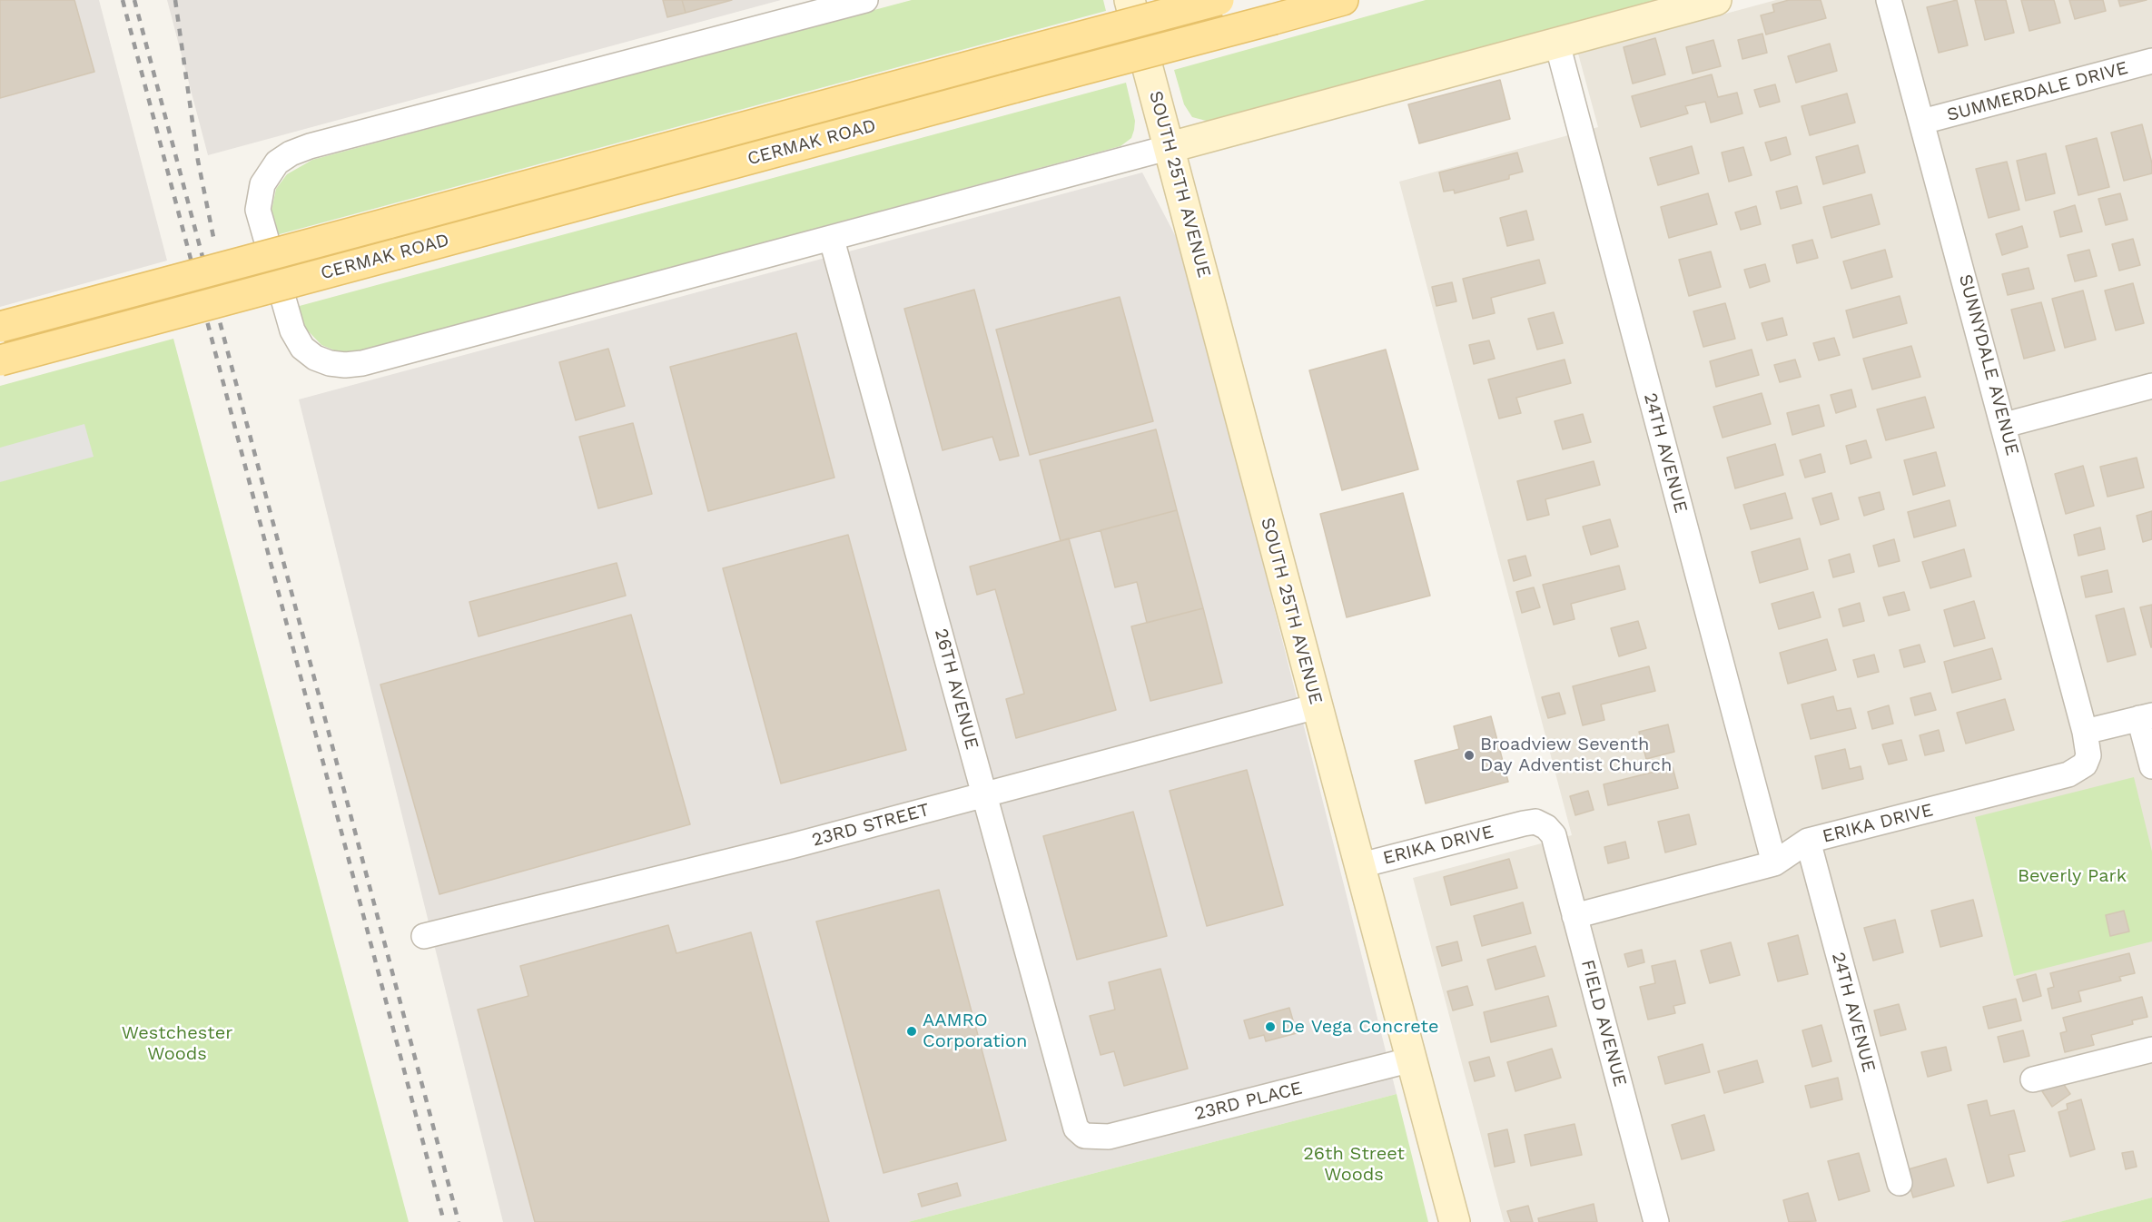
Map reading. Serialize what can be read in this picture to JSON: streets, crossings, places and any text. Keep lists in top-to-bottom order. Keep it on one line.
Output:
{"streets":{"main road":["CERMAK ROAD"],"street":["SUMMERDALE DRIVE","SOUTH 25TH AVENUE","SUNNYDALE AVENUE","24TH AVENUE","26TH AVENUE","ERIKA DRIVE","23RD STREET","FIELD AVENUE","23RD PLACE"]},"crossings":[["SUMMERDALE DRIVE","SUNNYDALE AVENUE"],["SOUTH 25TH AVENUE","ERIKA DRIVE"],["SOUTH 25TH AVENUE","23RD STREET"],["SOUTH 25TH AVENUE","23RD PLACE"],["SUNNYDALE AVENUE","ERIKA DRIVE"],["24TH AVENUE","ERIKA DRIVE"],["26TH AVENUE","23RD STREET"],["26TH AVENUE","23RD PLACE"],["ERIKA DRIVE","FIELD AVENUE"]],"parks":["Beverly Park","Westchester Woods","26th Street Woods"],"places":["Broadview Seventh Day Adventist Church","De Vega Concrete","AAMRO Corporation"]}
